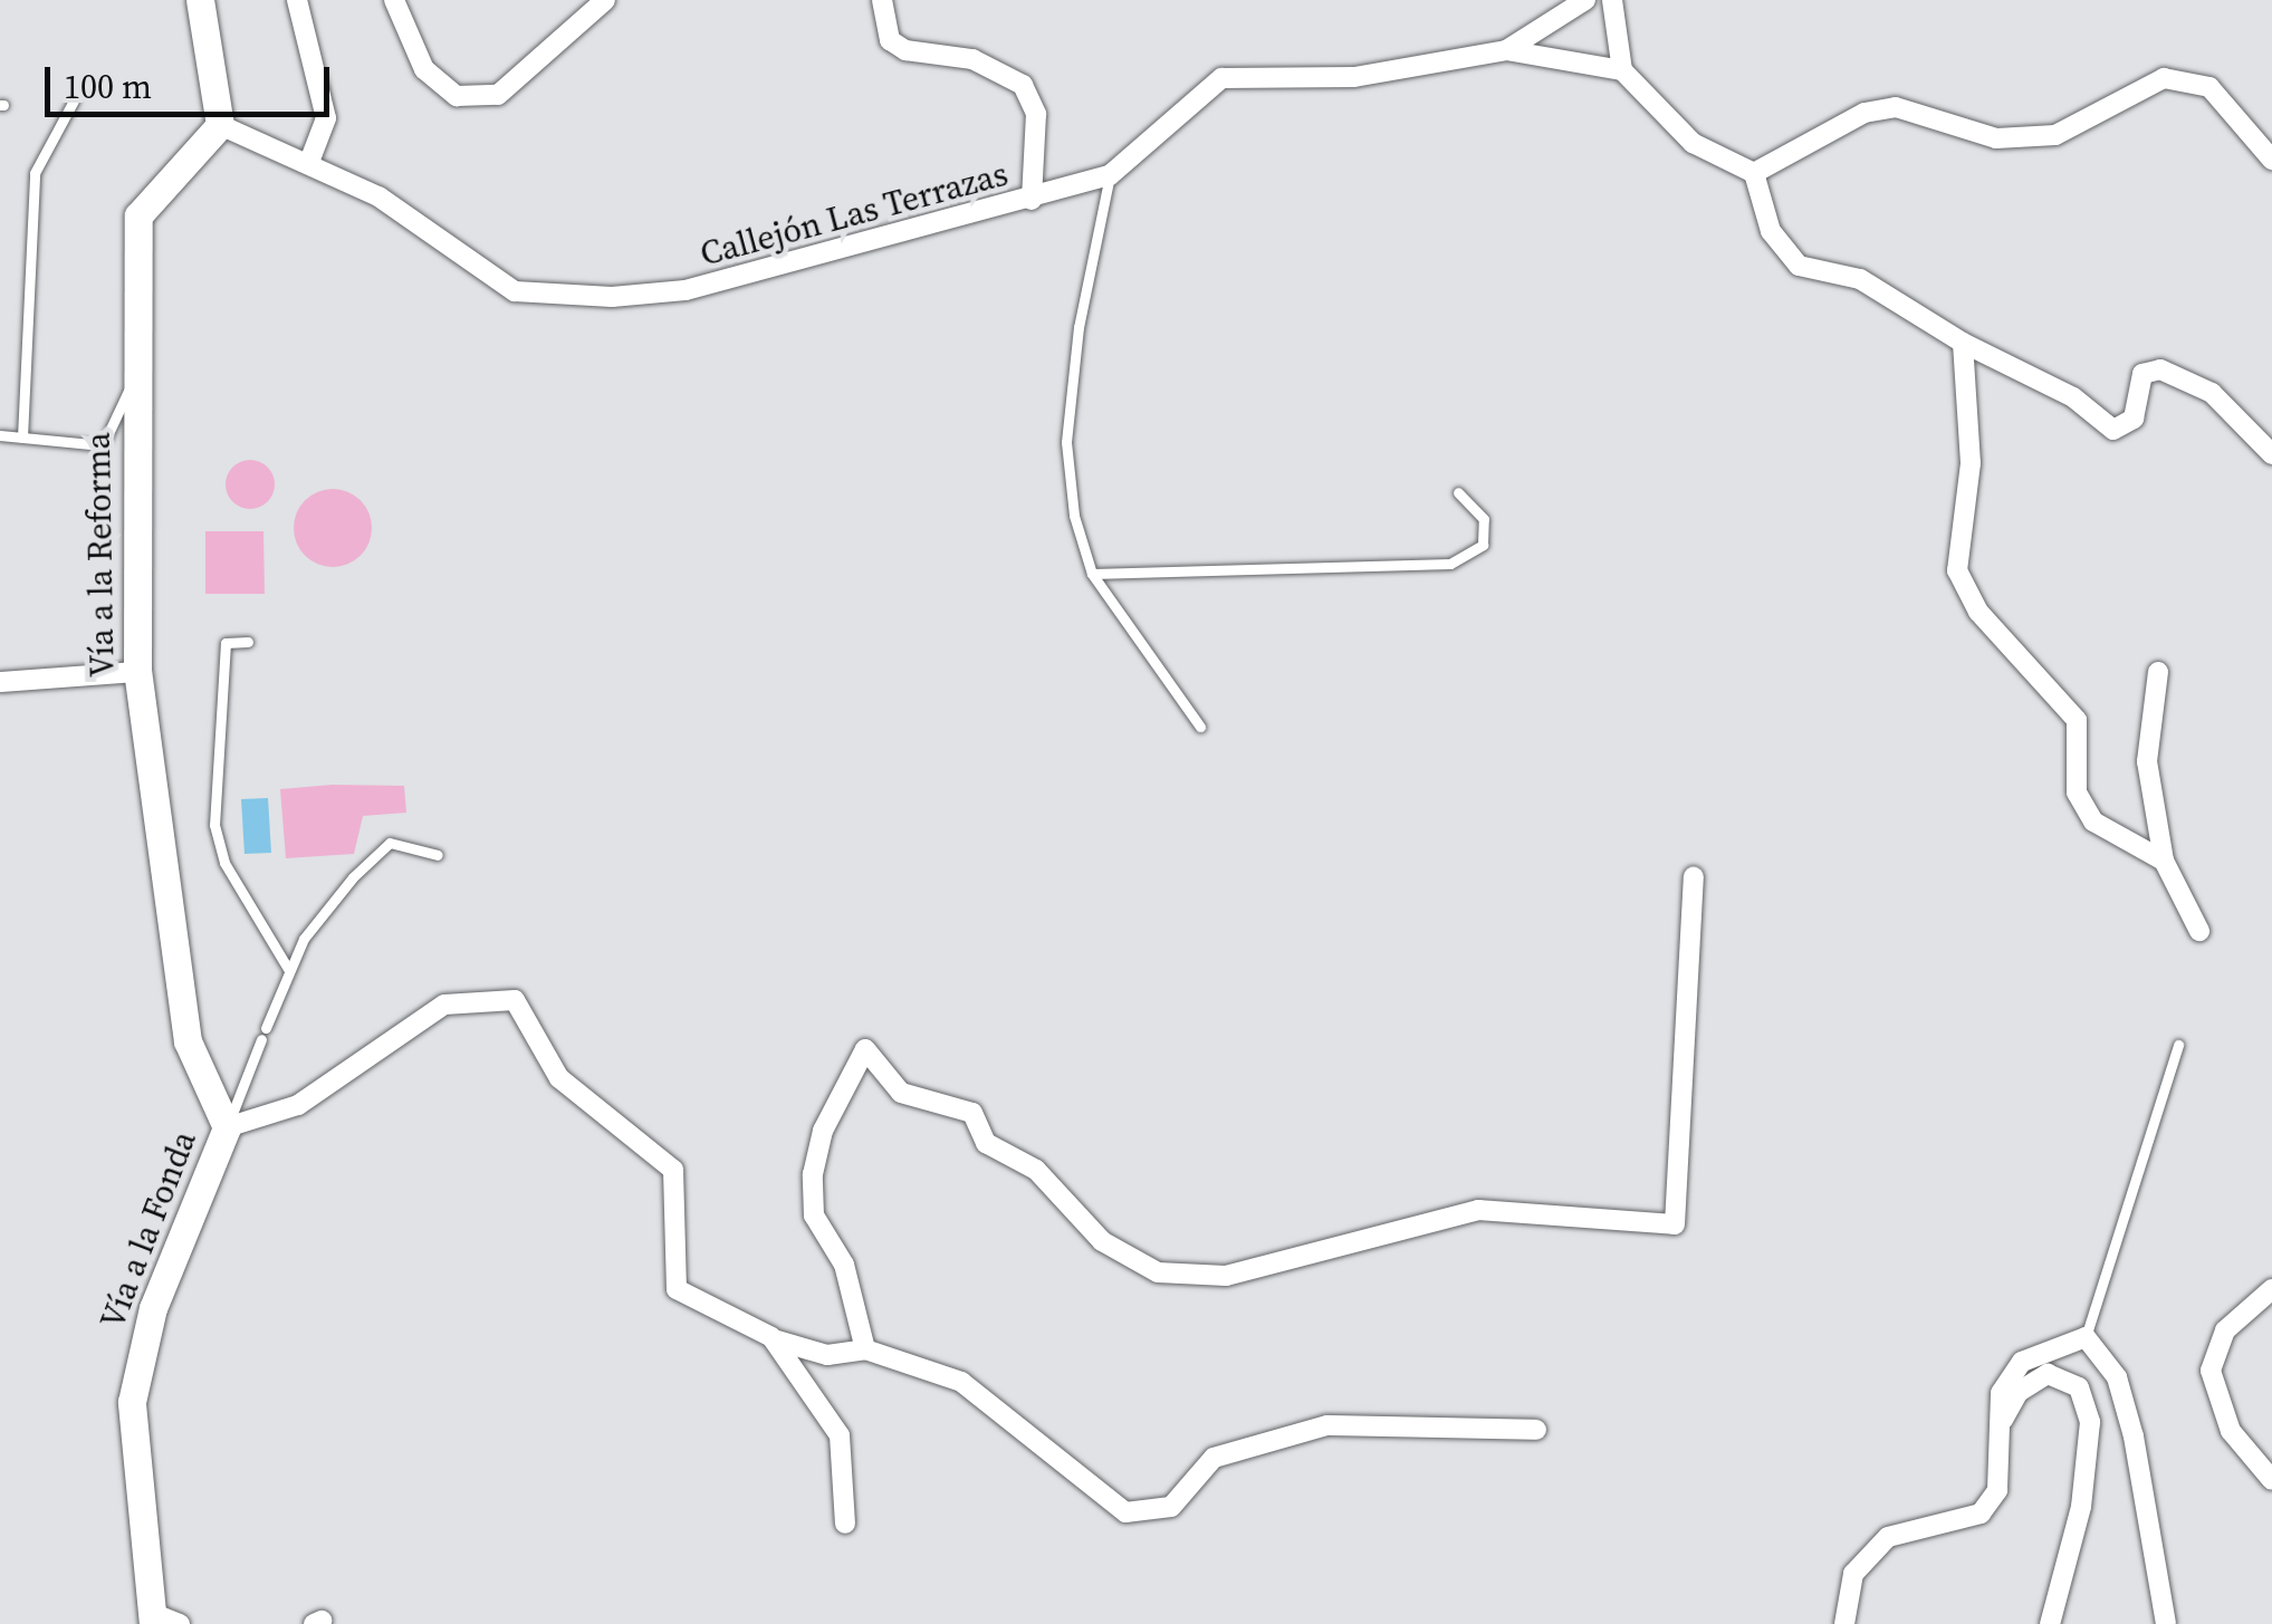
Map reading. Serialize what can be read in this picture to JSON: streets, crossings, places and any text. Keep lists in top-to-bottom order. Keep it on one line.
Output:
{"streets":{"street":["Callejón Las Terrazas","Vía a la Reforma","Vía a la Fonda"]},"crossings":[["Callejón Las Terrazas","Vía a la Reforma"],["Vía a la Reforma","Vía a la Fonda"]],"scale_bar":"100 m"}
